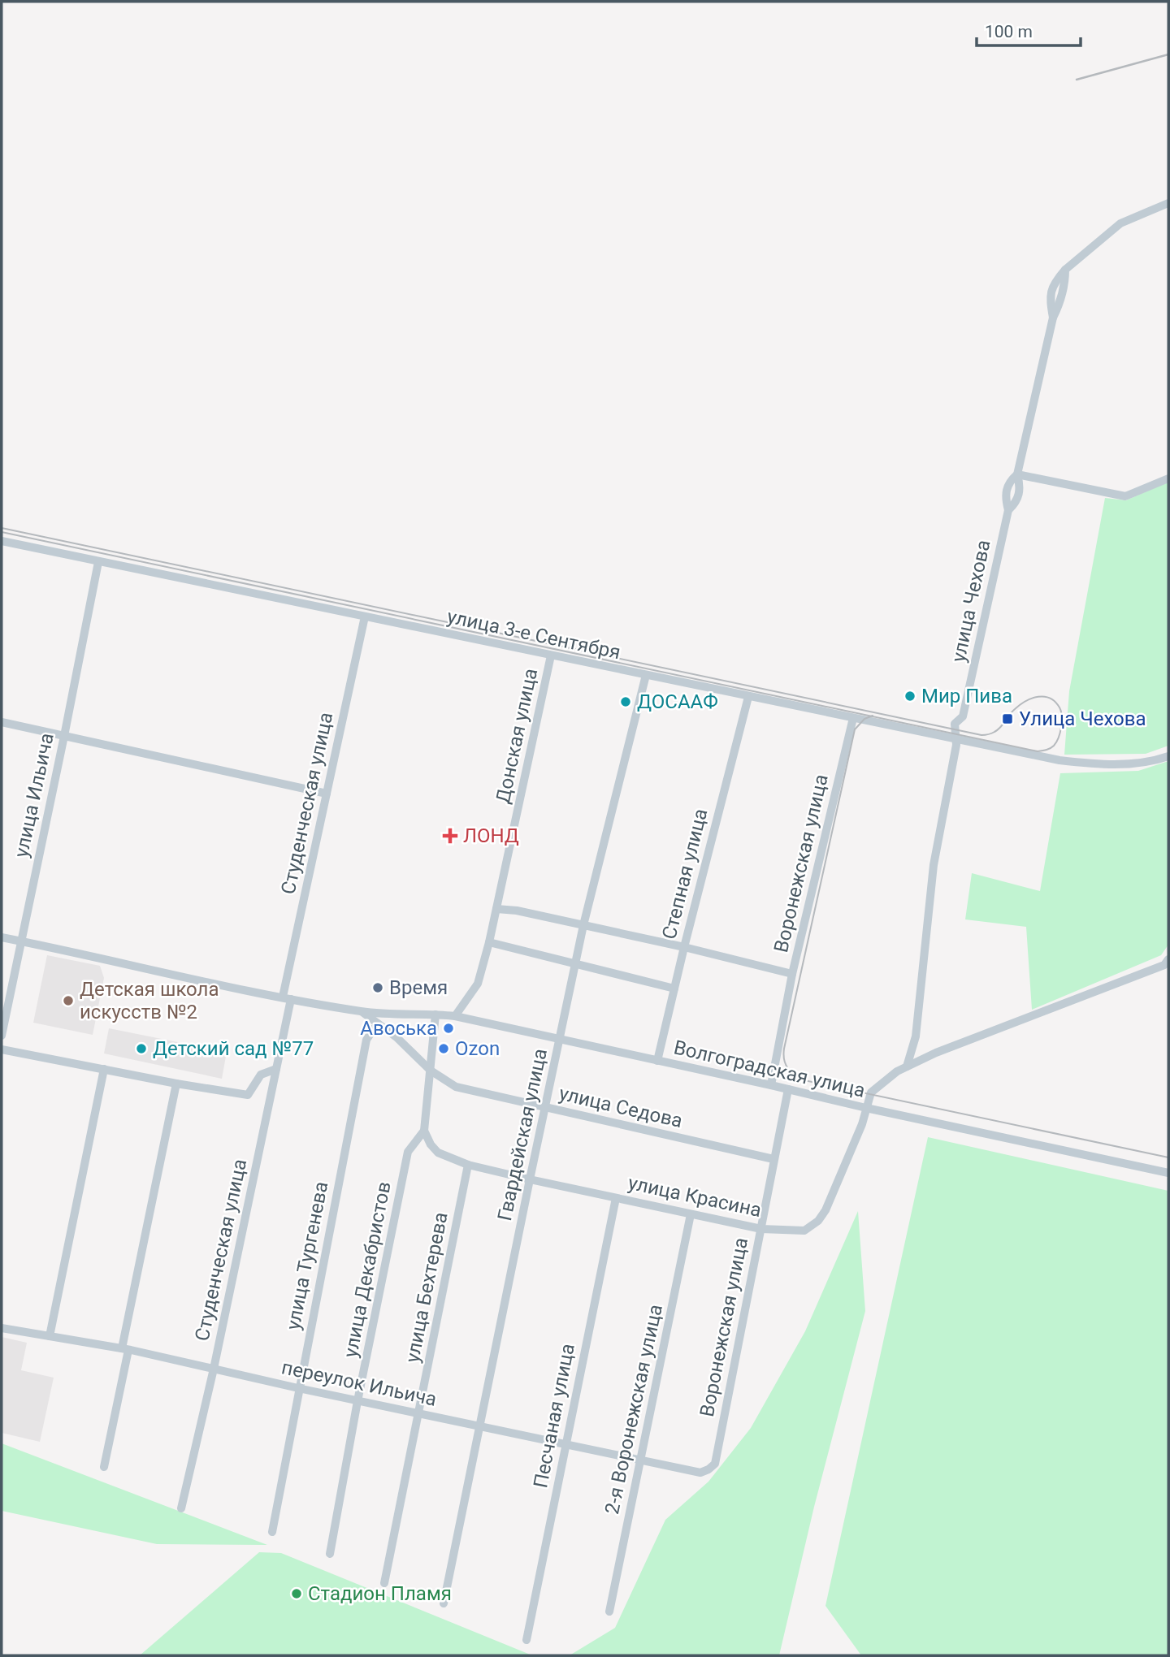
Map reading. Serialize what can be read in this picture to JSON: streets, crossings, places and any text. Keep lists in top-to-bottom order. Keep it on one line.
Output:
{"streets":{"street":["улица Чехова","улица 3-е Сентября","Донская улица","улица Ильича","Студенческая улица","Воронежская улица","Степная улица","Волгоградская улица","улица Седова","Гвардейская улица","улица Красина","улица Тургенева","улица Декабристов","улица Бехтерева","переулок Ильича","2-я Воронежская улица","Песчаная улица"]},"crossings":[["улица Чехова","улица 3-е Сентября"],["улица Чехова","улица Красина"],["улица 3-е Сентября","Донская улица"],["улица 3-е Сентября","улица Ильича"],["улица 3-е Сентября","Студенческая улица"],["улица 3-е Сентября","Воронежская улица"],["улица 3-е Сентября","Степная улица"],["улица 3-е Сентября","Гвардейская улица"],["Донская улица","Волгоградская улица"],["улица Ильича","Волгоградская улица"],["Студенческая улица","Волгоградская улица"],["Студенческая улица","переулок Ильича"],["Воронежская улица","Волгоградская улица"],["Воронежская улица","улица Седова"],["Воронежская улица","улица Красина"],["Воронежская улица","переулок Ильича"],["Степная улица","Волгоградская улица"],["Волгоградская улица","улица Седова"],["Волгоградская улица","Гвардейская улица"],["Волгоградская улица","улица Красина"],["Волгоградская улица","улица Тургенева"],["улица Седова","Гвардейская улица"],["улица Седова","улица Тургенева"],["Гвардейская улица","улица Красина"],["Гвардейская улица","переулок Ильича"],["улица Красина","улица Декабристов"],["улица Красина","улица Бехтерева"],["улица Красина","2-я Воронежская улица"],["улица Красина","Песчаная улица"],["улица Тургенева","переулок Ильича"],["улица Декабристов","переулок Ильича"],["улица Бехтерева","переулок Ильича"],["переулок Ильича","2-я Воронежская улица"],["переулок Ильича","Песчаная улица"]],"places":{"other":["Мир Пива","ДОСААФ","Время","Детская школа искусств №2","Авоська","Детский сад №77","Ozon","Стадион Пламя"],"transit":["Улица Чехова"],"health":["ЛОНД"]},"scale_bar":"100 m"}
